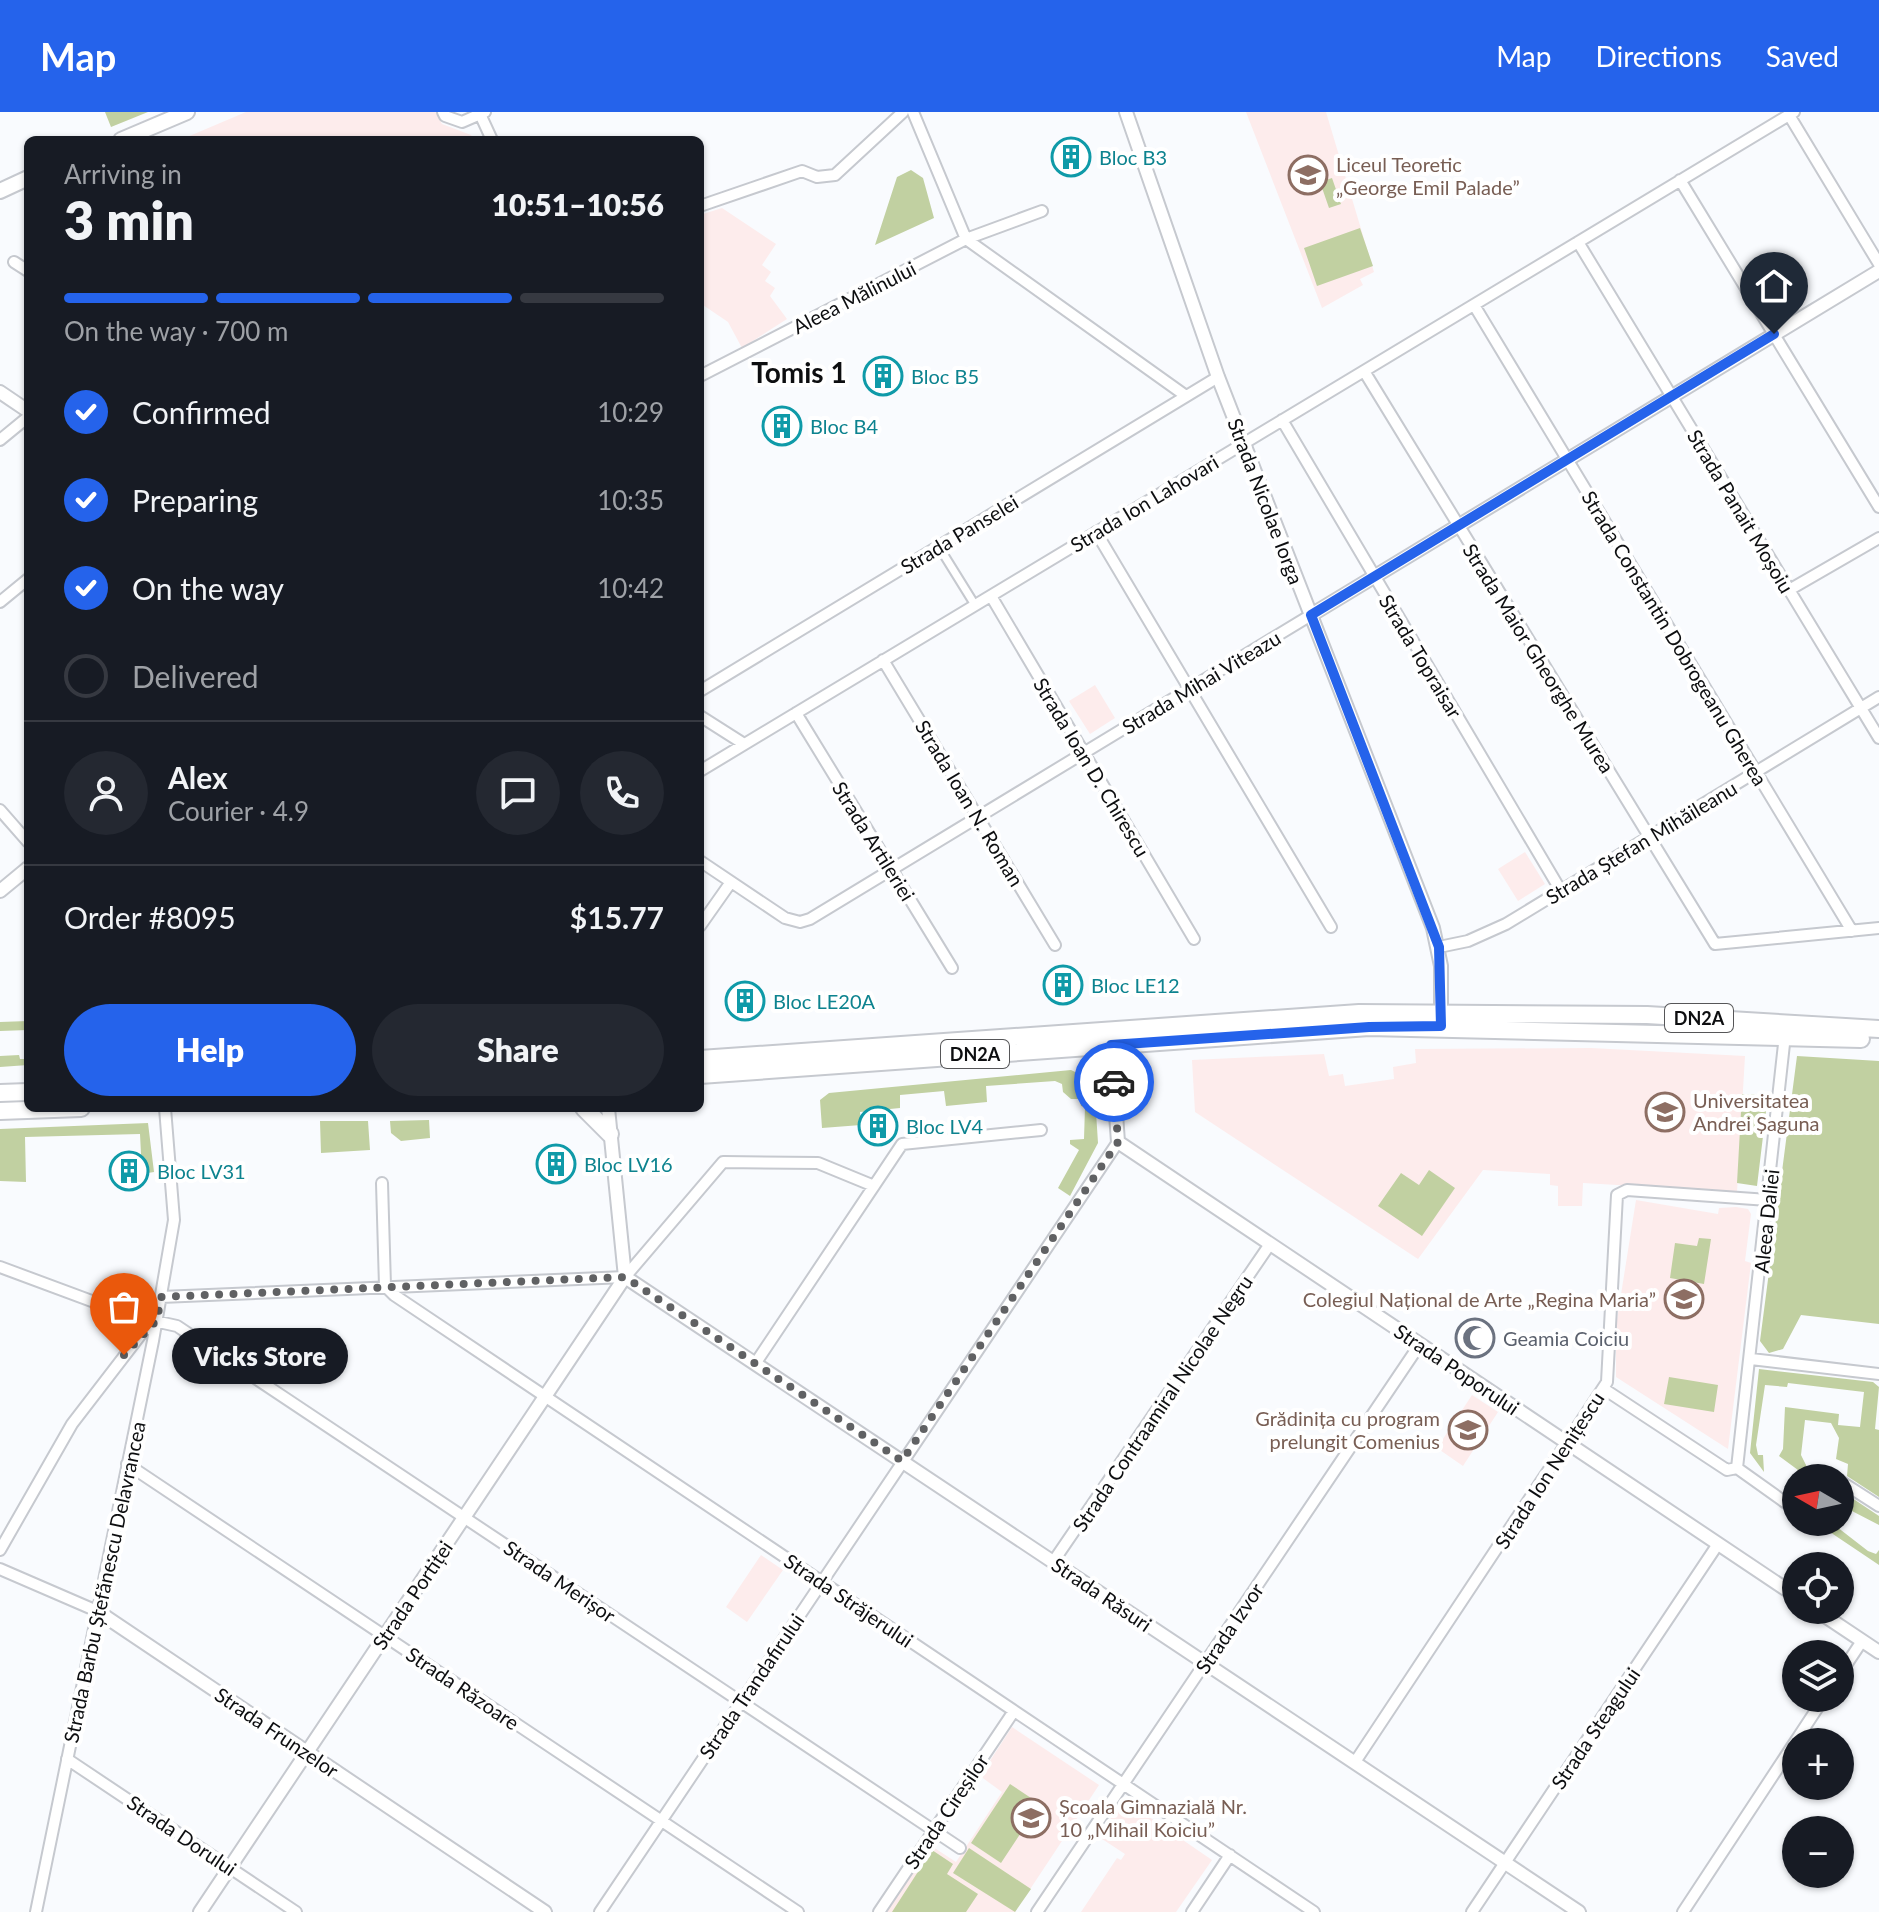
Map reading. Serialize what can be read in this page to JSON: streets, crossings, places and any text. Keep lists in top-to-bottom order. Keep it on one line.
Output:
{"streets":{"main road":["DN2A"],"street":["Aleea Mălinului","Strada Nicolae Iorga","Strada Ion Lahovari","Strada Panait Moșoiu","Strada Panselei","Strada Constantin Dobrogeanu Gherea","Strada Topraisar","Strada Maior Gheorghe Murea","Strada Mihai Viteazu","Strada Ioan D. Chirescu","Strada Ioan N. Roman","Strada Artileriei","Strada Ștefan Mihăileanu","Aleea Daliei","Strada Poporului","Strada Contraamiral Nicolae Negru","Strada Ion Nenițescu","Strada Merișor","Strada Barbu Ștefănescu Delavrancea","Strada Răsuri","Strada Portiței","Strada Străjerului","Strada Izvor","Strada Trandafirului","Strada Răzoare","Strada Steagului","Strada Frunzelor","Strada Cireșilor","Strada Dorului"]},"crossings":[["Strada Nicolae Iorga","Strada Ion Lahovari"],["Strada Nicolae Iorga","Strada Panselei"],["Strada Nicolae Iorga","Strada Mihai Viteazu"],["Strada Nicolae Iorga","Strada Ștefan Mihăileanu"],["Strada Nicolae Iorga","DN2A"],["Strada Ion Lahovari","Strada Panait Moșoiu"],["Strada Ion Lahovari","Strada Constantin Dobrogeanu Gherea"],["Strada Ion Lahovari","Strada Topraisar"],["Strada Ion Lahovari","Strada Maior Gheorghe Murea"],["Strada Ion Lahovari","Strada Ioan D. Chirescu"],["Strada Ion Lahovari","Strada Ioan N. Roman"],["Strada Ion Lahovari","Strada Artileriei"],["Strada Panait Moșoiu","Strada Mihai Viteazu"],["Strada Panait Moșoiu","Strada Ștefan Mihăileanu"],["Strada Constantin Dobrogeanu Gherea","Strada Maior Gheorghe Murea"],["Strada Constantin Dobrogeanu Gherea","Strada Mihai Viteazu"],["Strada Constantin Dobrogeanu Gherea","Strada Ștefan Mihăileanu"],["Strada Topraisar","Strada Mihai Viteazu"],["Strada Topraisar","Strada Ștefan Mihăileanu"],["Strada Maior Gheorghe Murea","Strada Mihai Viteazu"],["Strada Maior Gheorghe Murea","Strada Ștefan Mihăileanu"],["Strada Mihai Viteazu","Strada Ioan D. Chirescu"],["Strada Mihai Viteazu","Strada Ioan N. Roman"],["Strada Mihai Viteazu","Strada Artileriei"],["DN2A","Aleea Daliei"],["Aleea Daliei","Strada Ion Nenițescu"],["Strada Poporului","Strada Contraamiral Nicolae Negru"],["Strada Poporului","Strada Ion Nenițescu"],["Strada Poporului","Strada Izvor"],["Strada Poporului","Strada Trandafirului"],["Strada Poporului","Strada Steagului"],["Strada Contraamiral Nicolae Negru","Strada Răsuri"],["Strada Ion Nenițescu","Strada Răsuri"],["Strada Merișor","Strada Barbu Ștefănescu Delavrancea"],["Strada Merișor","Strada Portiței"],["Strada Merișor","Strada Trandafirului"],["Strada Merișor","Strada Cireșilor"],["Strada Barbu Ștefănescu Delavrancea","Strada Răzoare"],["Strada Barbu Ștefănescu Delavrancea","Strada Frunzelor"],["Strada Barbu Ștefănescu Delavrancea","Strada Dorului"],["Strada Răsuri","Strada Portiței"],["Strada Răsuri","Strada Izvor"],["Strada Răsuri","Strada Trandafirului"],["Strada Răsuri","Strada Steagului"],["Strada Portiței","Strada Străjerului"],["Strada Portiței","Strada Răzoare"],["Strada Portiței","Strada Frunzelor"],["Strada Portiței","Strada Dorului"],["Strada Străjerului","Strada Izvor"],["Strada Străjerului","Strada Trandafirului"],["Strada Străjerului","Strada Cireșilor"],["Strada Trandafirului","Strada Răzoare"]],"districts":["Tomis 1"],"places":{"building":["Bloc B3","Bloc B5","Bloc B4","Bloc LE12","Bloc LE20A","Bloc LV4","Bloc LV16","Bloc LV31"],"school or university":["Liceul Teoretic „George Emil Palade”","Universitatea Andrei Șaguna","Colegiul Național de Arte „Regina Maria”","Grădinița cu program prelungit Comenius","Școala Gimnazială Nr. 10 „Mihail Koiciu”"],"mosque":["Geamia Coiciu"],"other":["Vicks Store"]},"north":"left","page":{"header":"Map","nav":["Map","Directions","Saved"],"heading":["3 min","Arriving in","10:51–10:56"],"panel":["Alex","Courier · 4.9","Order #8095","$15.77"],"bar":"On the way · 700 m","list":[["Confirmed","10:29"],["Preparing","10:35"],["On the way","10:42"],"Delivered"],"buttons":["Help","Share"],"bubble":"Vicks Store","map_buttons":["+","−"]}}
